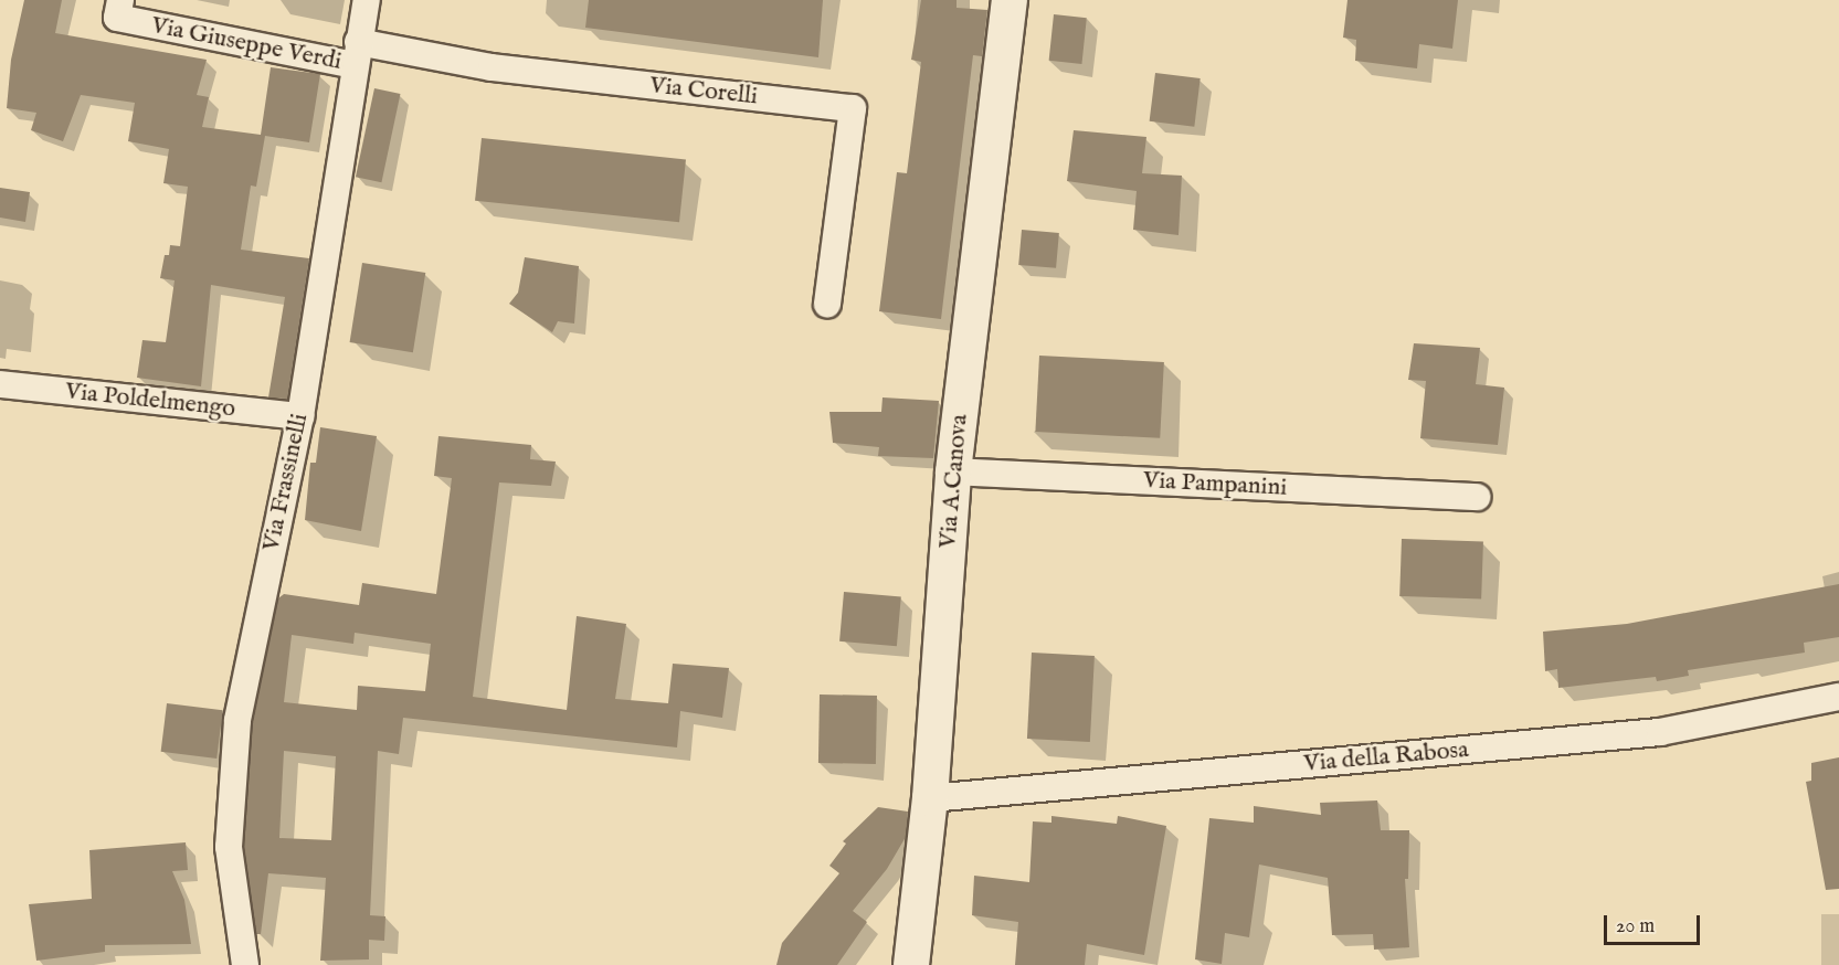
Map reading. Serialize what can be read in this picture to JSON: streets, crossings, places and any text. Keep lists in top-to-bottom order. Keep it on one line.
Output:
{"streets":{"street":["Via Giuseppe Verdi","Via Corelli","Via Poldelmengo","Via A.Canova","Via Frassinelli","Via Pampanini","Via della Rabosa"]},"crossings":[["Via Giuseppe Verdi","Via Corelli"],["Via Giuseppe Verdi","Via Frassinelli"],["Via Corelli","Via Frassinelli"],["Via Poldelmengo","Via Frassinelli"],["Via A.Canova","Via Pampanini"],["Via A.Canova","Via della Rabosa"]],"scale_bar":"20 m"}
